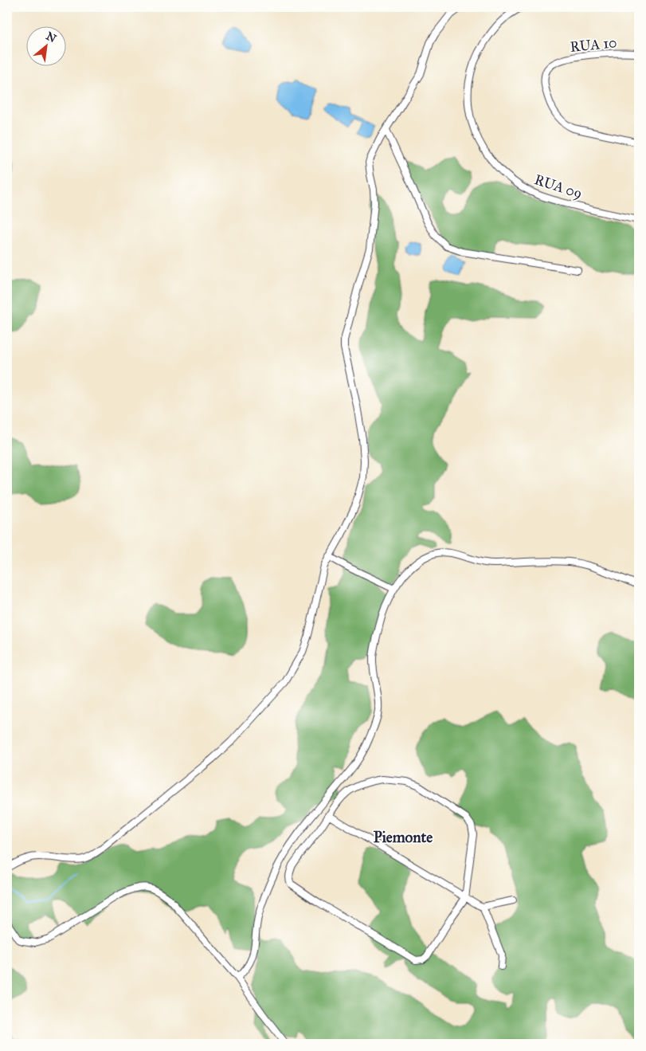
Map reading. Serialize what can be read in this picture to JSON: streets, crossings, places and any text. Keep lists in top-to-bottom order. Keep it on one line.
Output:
{"streets":{"street":["RUA 10","RUA 09"]},"districts":["Piemonte"],"north":"top right"}
